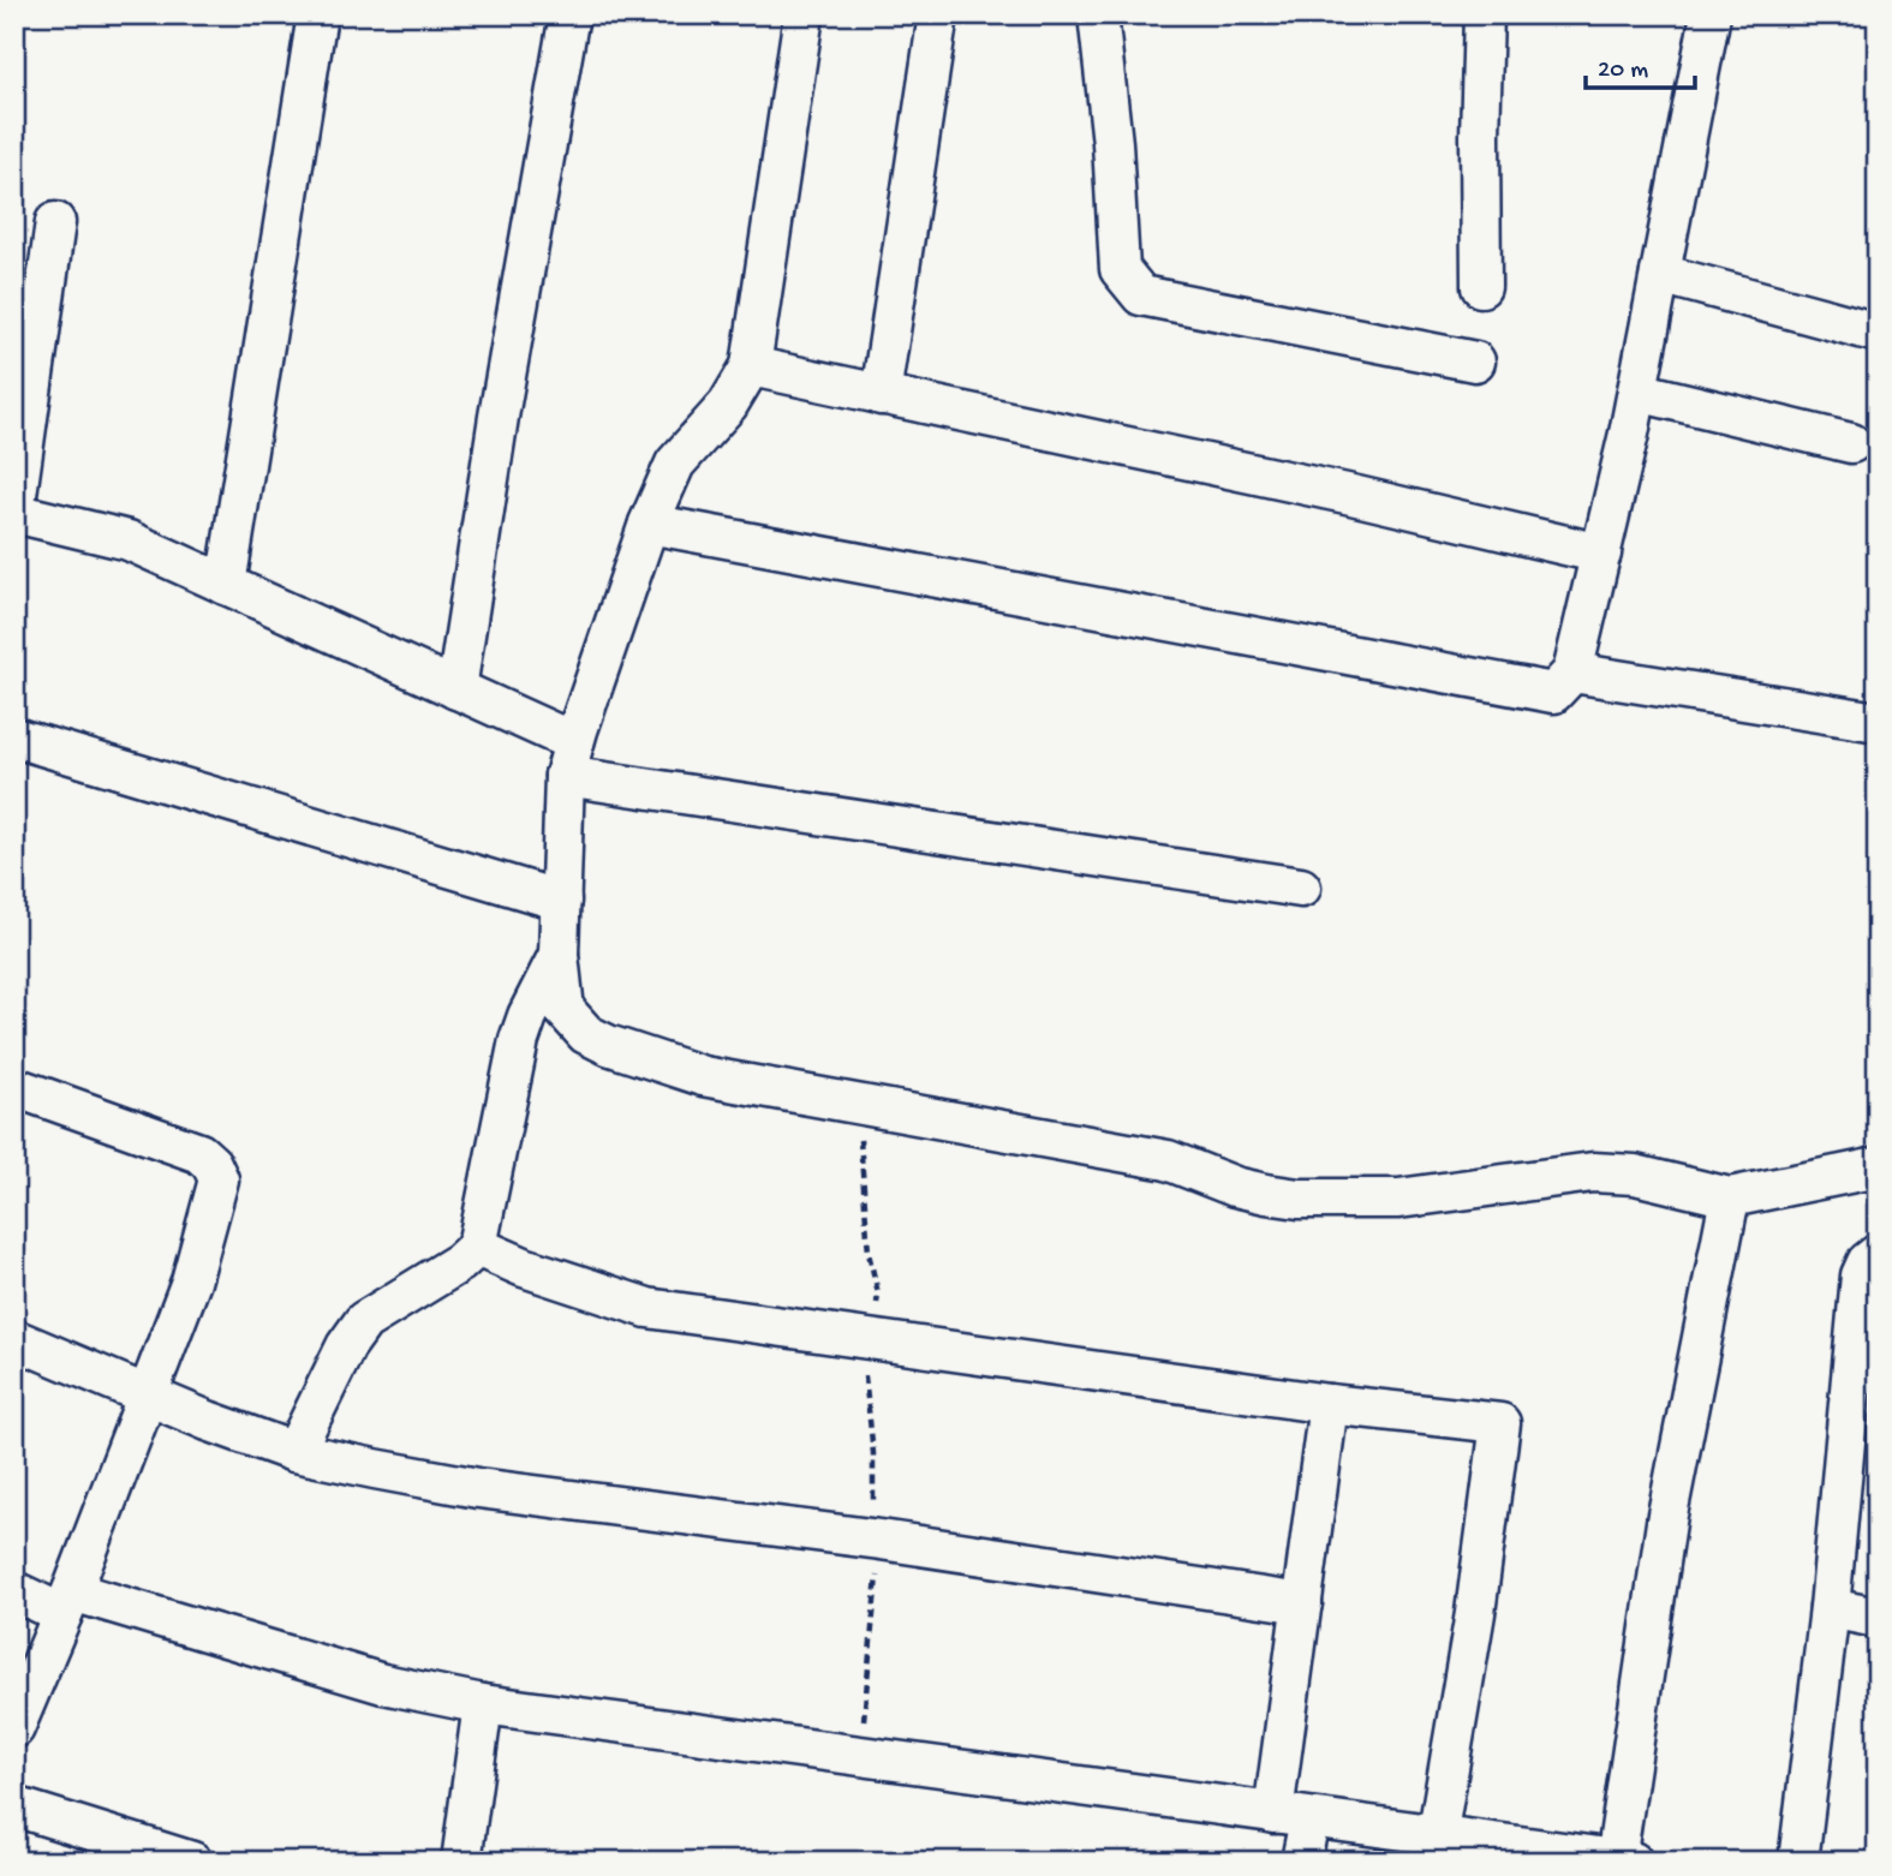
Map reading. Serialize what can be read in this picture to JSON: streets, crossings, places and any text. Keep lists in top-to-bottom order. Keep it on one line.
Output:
{"scale_bar":"20 m"}
